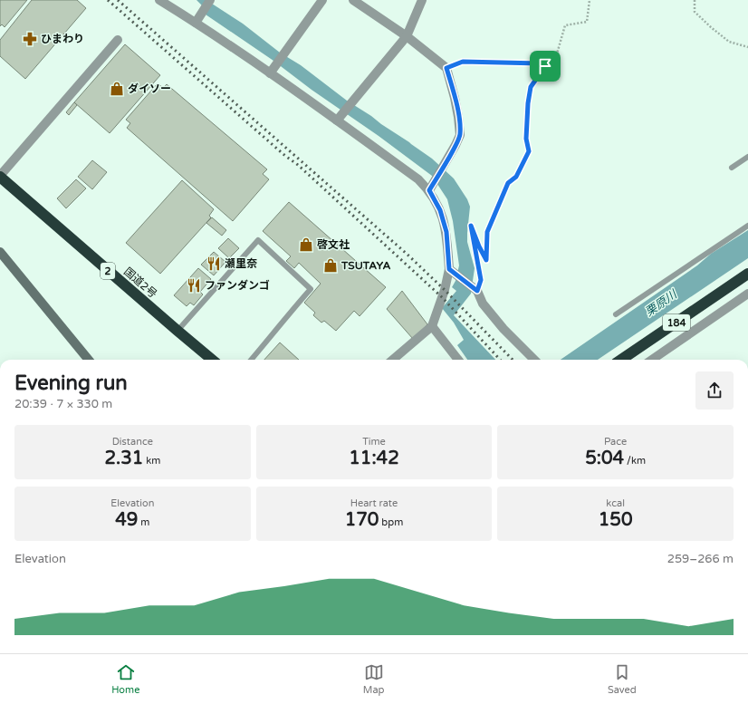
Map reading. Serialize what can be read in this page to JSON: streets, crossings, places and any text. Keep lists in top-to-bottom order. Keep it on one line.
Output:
{"streets":{"highway":["2","国道2号","184"]},"water":["栗原川"],"places":{"pharmacy":["ひまわり"],"shop":["ダイソー","啓文社","TSUTAYA"],"restaurant":["瀬里奈","ファンダンゴ"]},"page":{"heading":["Evening run","20:39 · 7 × 330 m"],"stats":[["Distance","2.31 km"],["Time","11:42"],["Pace","5:04 /km"],["Elevation","49 m"],["Heart rate","170 bpm"],["kcal","150"]],"chart":["Elevation","259–266 m"],"tabs":["Home","Map","Saved"]}}
